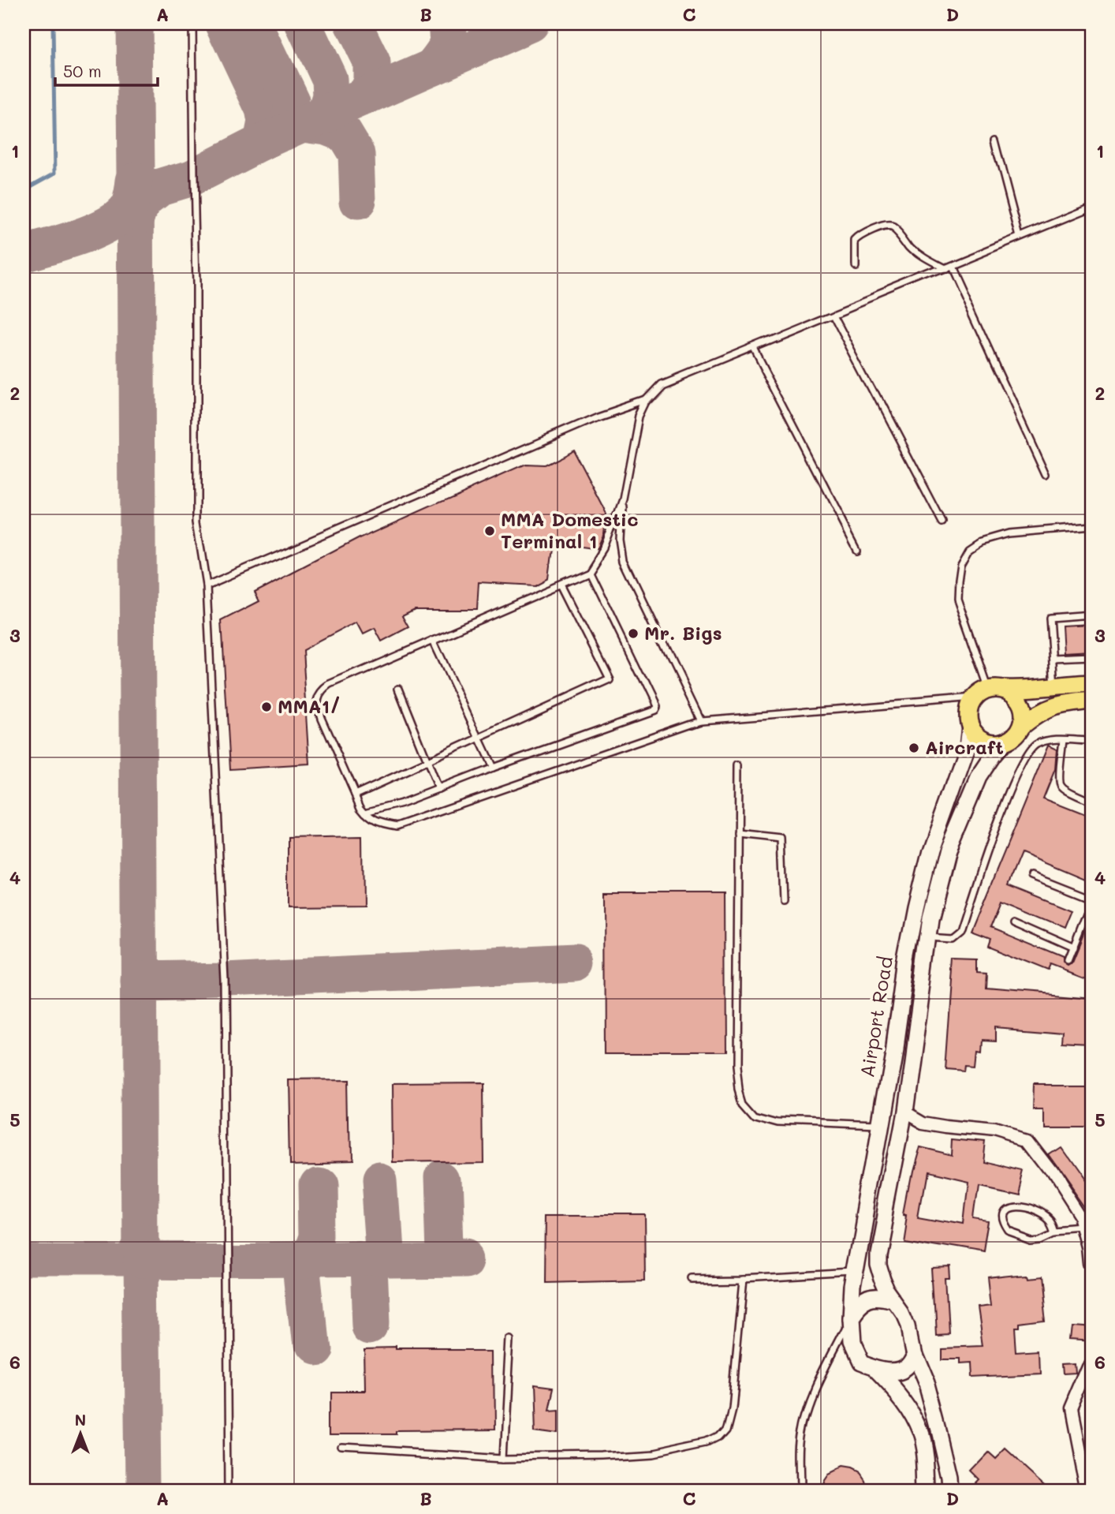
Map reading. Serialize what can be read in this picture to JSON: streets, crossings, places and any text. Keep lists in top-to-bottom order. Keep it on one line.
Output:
{"streets":{"main road":["Airport Road"]},"places":["MMA Domestic Terminal 1","Mr. Bigs","MMA1/","Aircraft"],"scale_bar":"50 m","north":"top","grid":{"columns":["A","B","C","D"],"rows":["1","2","3","4","5","6"]}}
